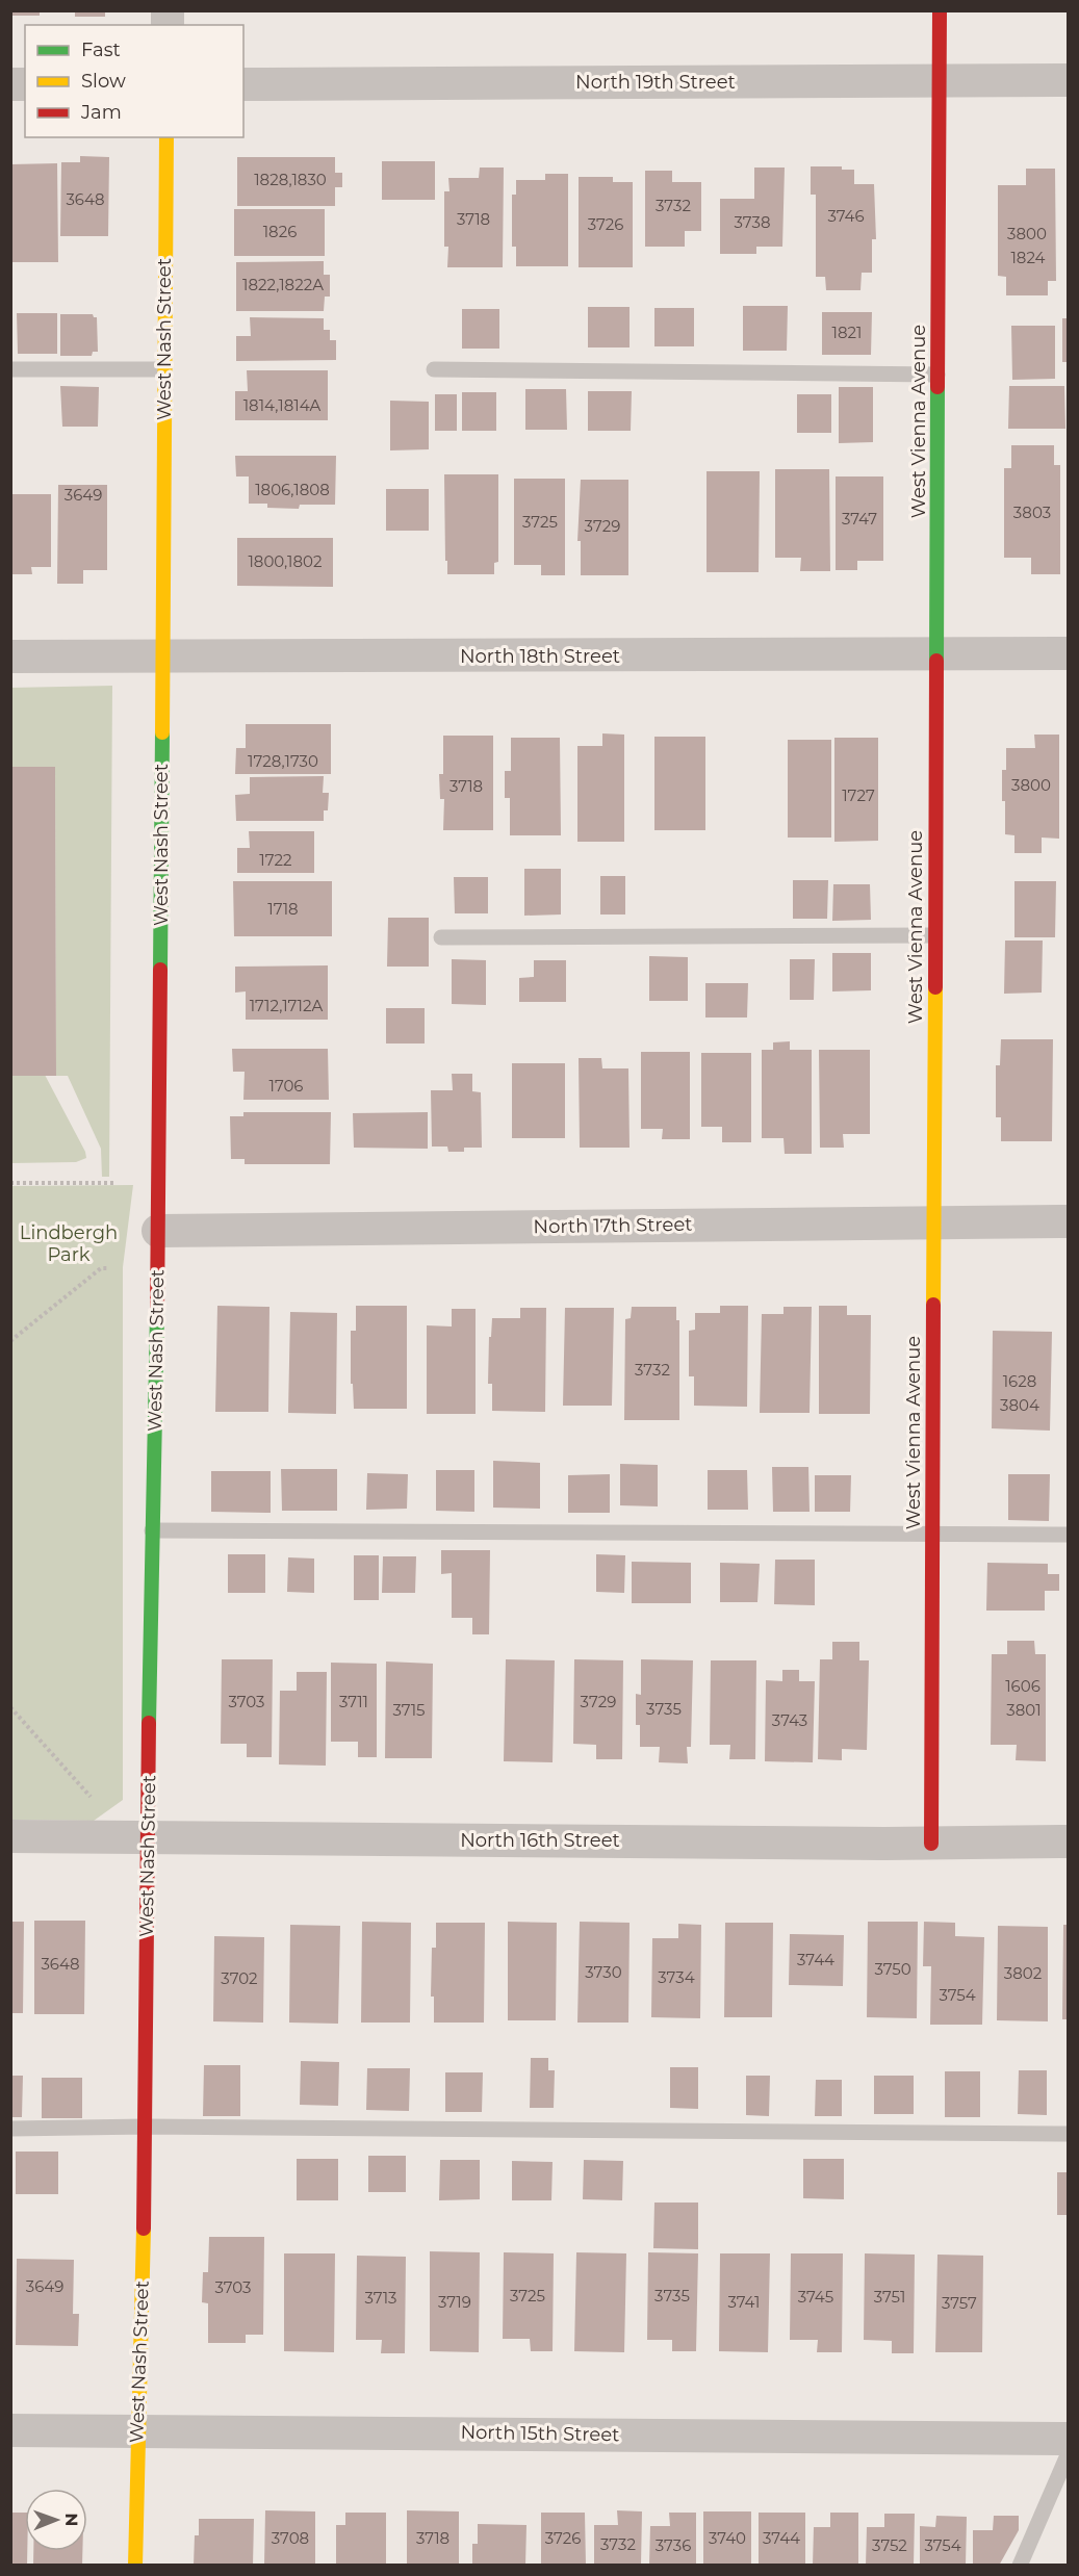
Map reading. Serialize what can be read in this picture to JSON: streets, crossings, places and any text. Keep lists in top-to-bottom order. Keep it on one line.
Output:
{"streets":{"street":["North 19th Street","West Nash Street","West Vienna Avenue","North 18th Street","North 17th Street","North 16th Street","North 15th Street"]},"crossings":[["North 19th Street","West Vienna Avenue"],["West Nash Street","North 18th Street"],["West Nash Street","North 17th Street"],["West Nash Street","North 16th Street"],["West Nash Street","North 15th Street"],["West Vienna Avenue","North 18th Street"],["West Vienna Avenue","North 17th Street"],["West Vienna Avenue","North 16th Street"]],"parks":["Lindbergh Park"],"house_numbers":["1828,1830","3648","3732","3746","3718","3738","3726","1826","3800","1824","1822,1822A","1821","1814,1814A","1806,1808","3649","3803","3747","3725","3729","1800,1802","1728,1730","3800","3718","1727","1722","1718","1712,1712A","1706","3732","1628","3804","1606","3703","3711","3729","3735","3715","3801","3743","3744","3648","3750","3730","3802","3734","3702","3754","3649","3703","3725","3735","3745","3751","3713","3719","3741","3757","3708","3718","3726","3740","3744","3732","3736","3752","3754"],"legend":["Fast","Slow","Jam"],"north":"right"}
